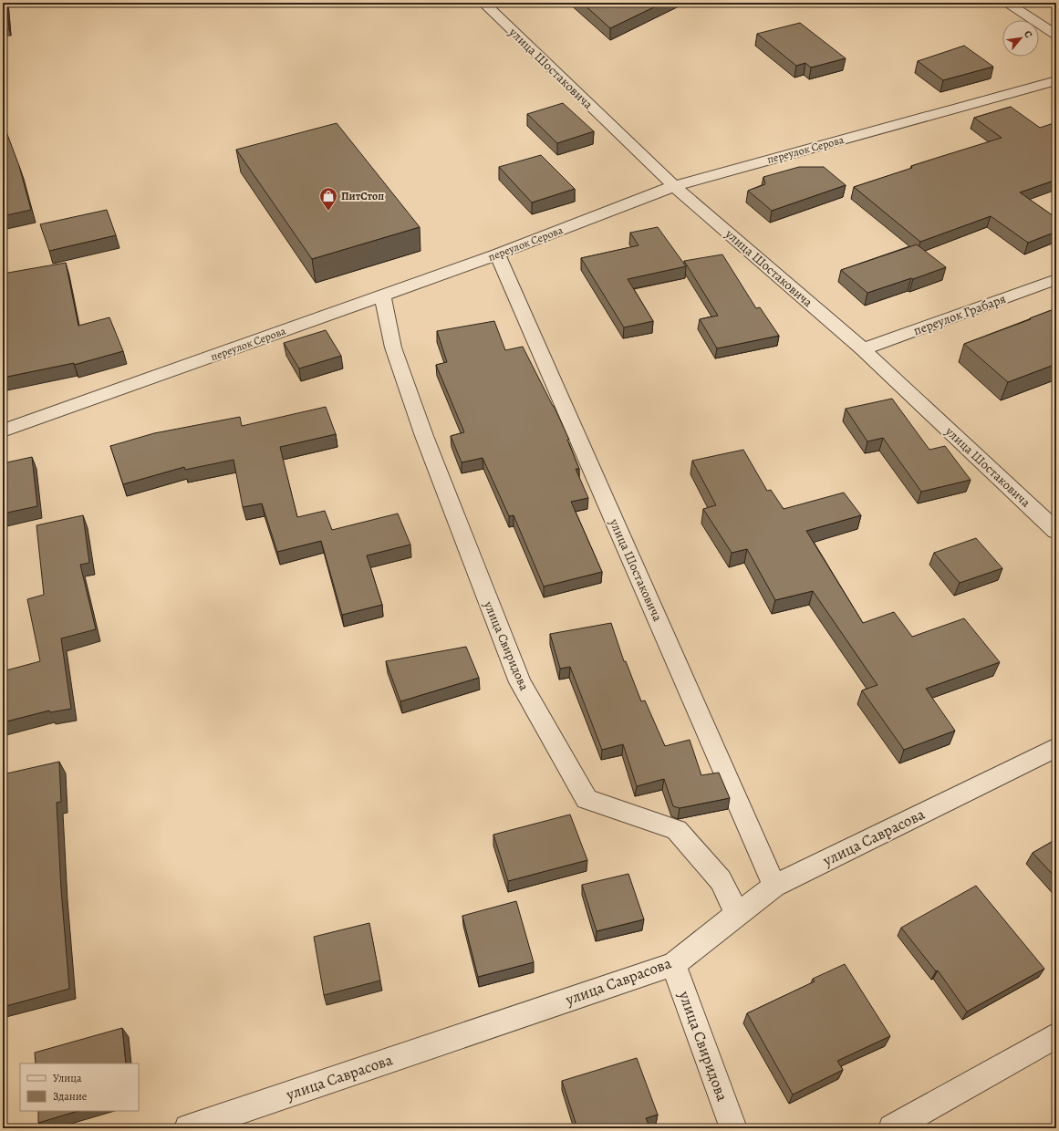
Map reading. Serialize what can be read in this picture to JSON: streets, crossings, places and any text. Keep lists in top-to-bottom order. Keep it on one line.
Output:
{"streets":{"street":["улица Шостаковича","переулок Серова","переулок Грабаря","улица Свиридова","улица Саврасова"]},"crossings":[["улица Шостаковича","переулок Серова"],["улица Шостаковича","переулок Грабаря"],["улица Шостаковича","улица Саврасова"],["переулок Серова","улица Свиридова"],["улица Свиридова","улица Саврасова"]],"places":{"shop":["ПитСтоп"]},"legend":["Улица","Здание"],"north":"top right"}
